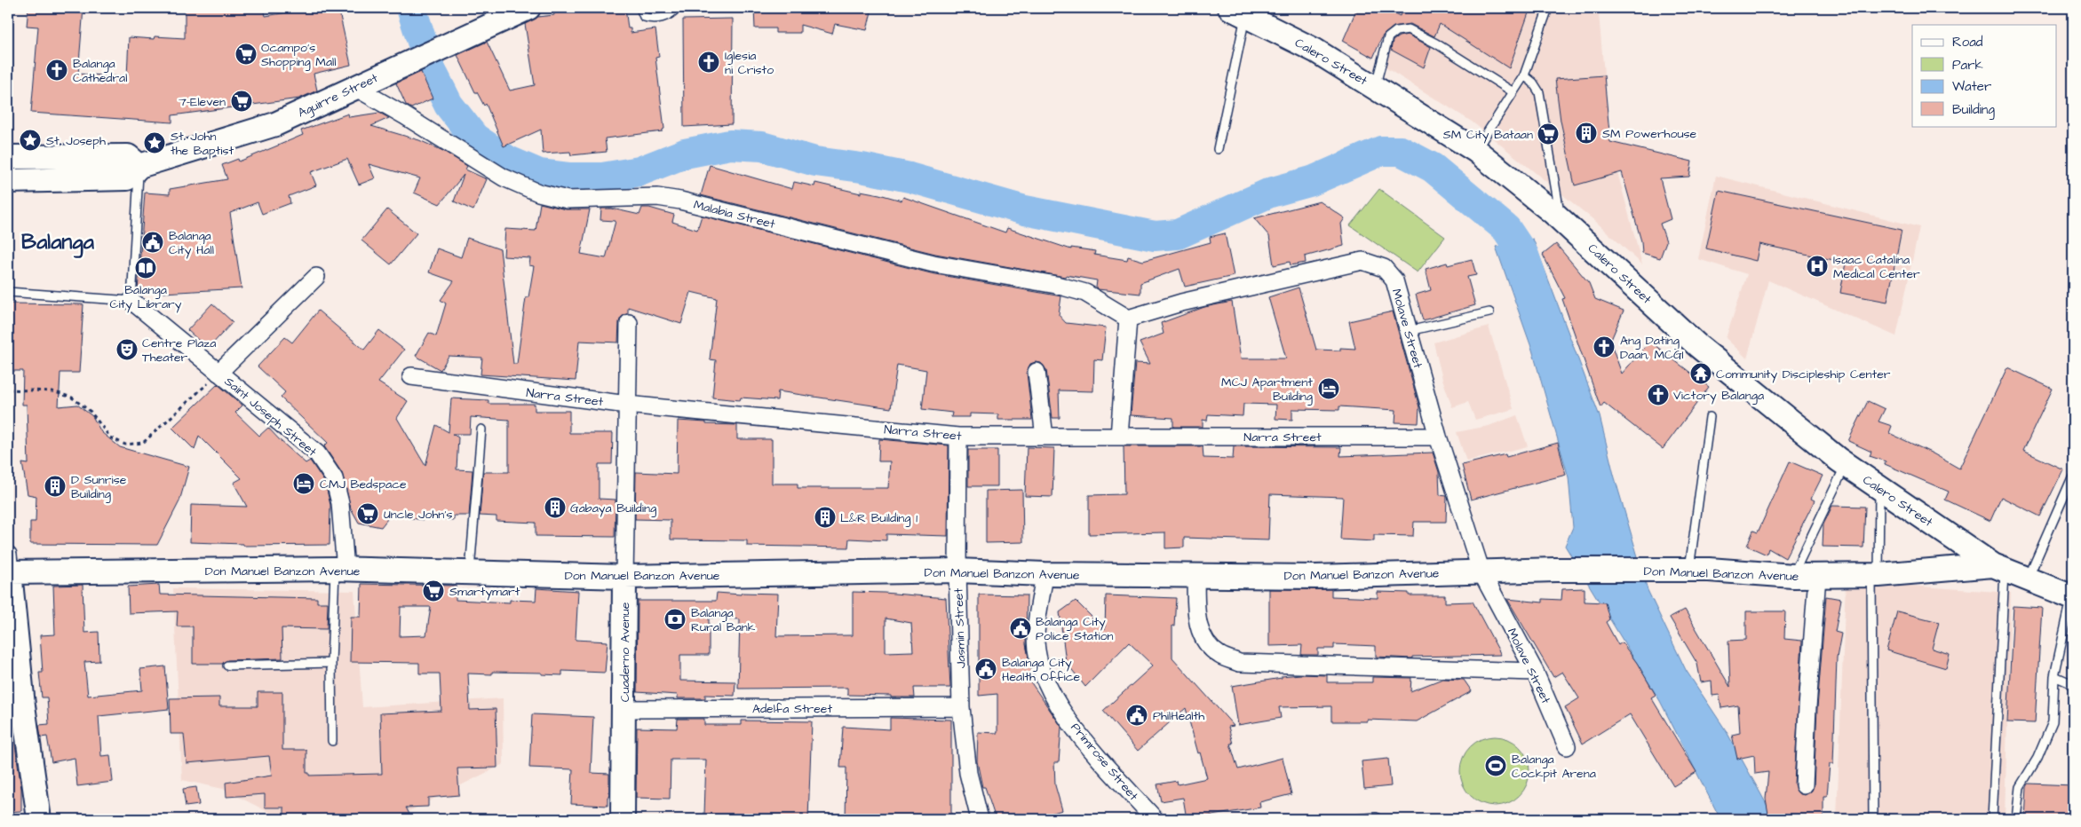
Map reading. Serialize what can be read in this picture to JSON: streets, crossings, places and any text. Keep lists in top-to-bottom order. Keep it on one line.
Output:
{"streets":{"main road":["Calero Street","Aguirre Street","Don Manuel Banzon Avenue","Cuaderno Avenue"],"street":["Malabia Street","Molave Street","Narra Street","Saint Joseph Street","Jasmin Street","Adelfa Street","Primrose Street"]},"crossings":[["Calero Street","Don Manuel Banzon Avenue"],["Aguirre Street","Malabia Street"],["Malabia Street","Molave Street"],["Molave Street","Narra Street"],["Molave Street","Don Manuel Banzon Avenue"],["Narra Street","Jasmin Street"],["Narra Street","Cuaderno Avenue"],["Saint Joseph Street","Don Manuel Banzon Avenue"],["Don Manuel Banzon Avenue","Jasmin Street"],["Don Manuel Banzon Avenue","Cuaderno Avenue"],["Don Manuel Banzon Avenue","Primrose Street"],["Jasmin Street","Adelfa Street"],["Cuaderno Avenue","Adelfa Street"]],"districts":["Balanga"],"places":{"supermarket":["Ocampo's Shopping Mall","7-Eleven","SM City Bataan","Uncle John's","Smartymart"],"church":["Iglesia ni Cristo","Balanga Cathedral","Ang Dating Daan, MCGI","Victory Balanga"],"building":["SM Powerhouse","D Sunrise Building","Gabaya Building","L&R Building 1"],"place":["St. Joseph","St. John the Baptist"],"public building":["Balanga City Hall","Balanga City Police Station","Balanga City Health Office","PhilHealth"],"hospital":["Isaac Catalina Medical Center"],"library":["Balanga City Library"],"theatre":["Centre Plaza Theater"],"temple":["Community Discipleship Center"],"hotel":["MCJ Apartment Building","CMJ Bedspace"],"bank":["Balanga Rural Bank"],"sports":["Balanga Cockpit Arena"]},"legend":["Road","Park","Water","Building"]}
